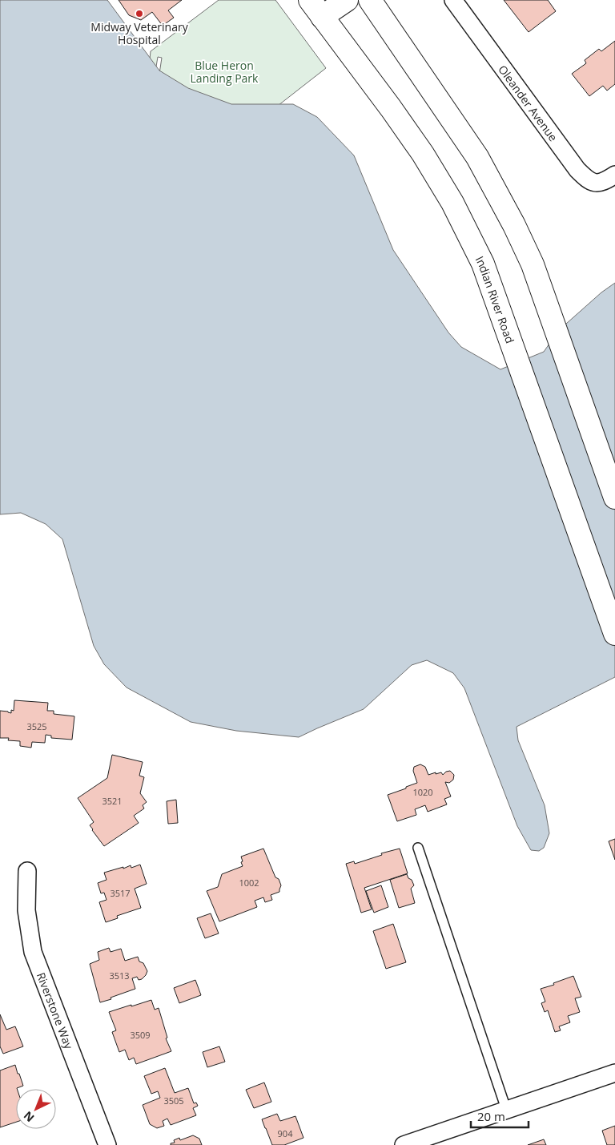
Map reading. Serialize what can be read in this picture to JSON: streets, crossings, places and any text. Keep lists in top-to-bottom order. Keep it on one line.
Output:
{"streets":{"main road":["Indian River Road"],"street":["Oleander Avenue","Riverstone Way"]},"parks":["Blue Heron Landing Park"],"places":["Midway Veterinary Hospital"],"house_numbers":["3525","1020","3521","1002","3517","3513","3509","3505","904"],"scale_bar":"20 m","north":"bottom left"}
